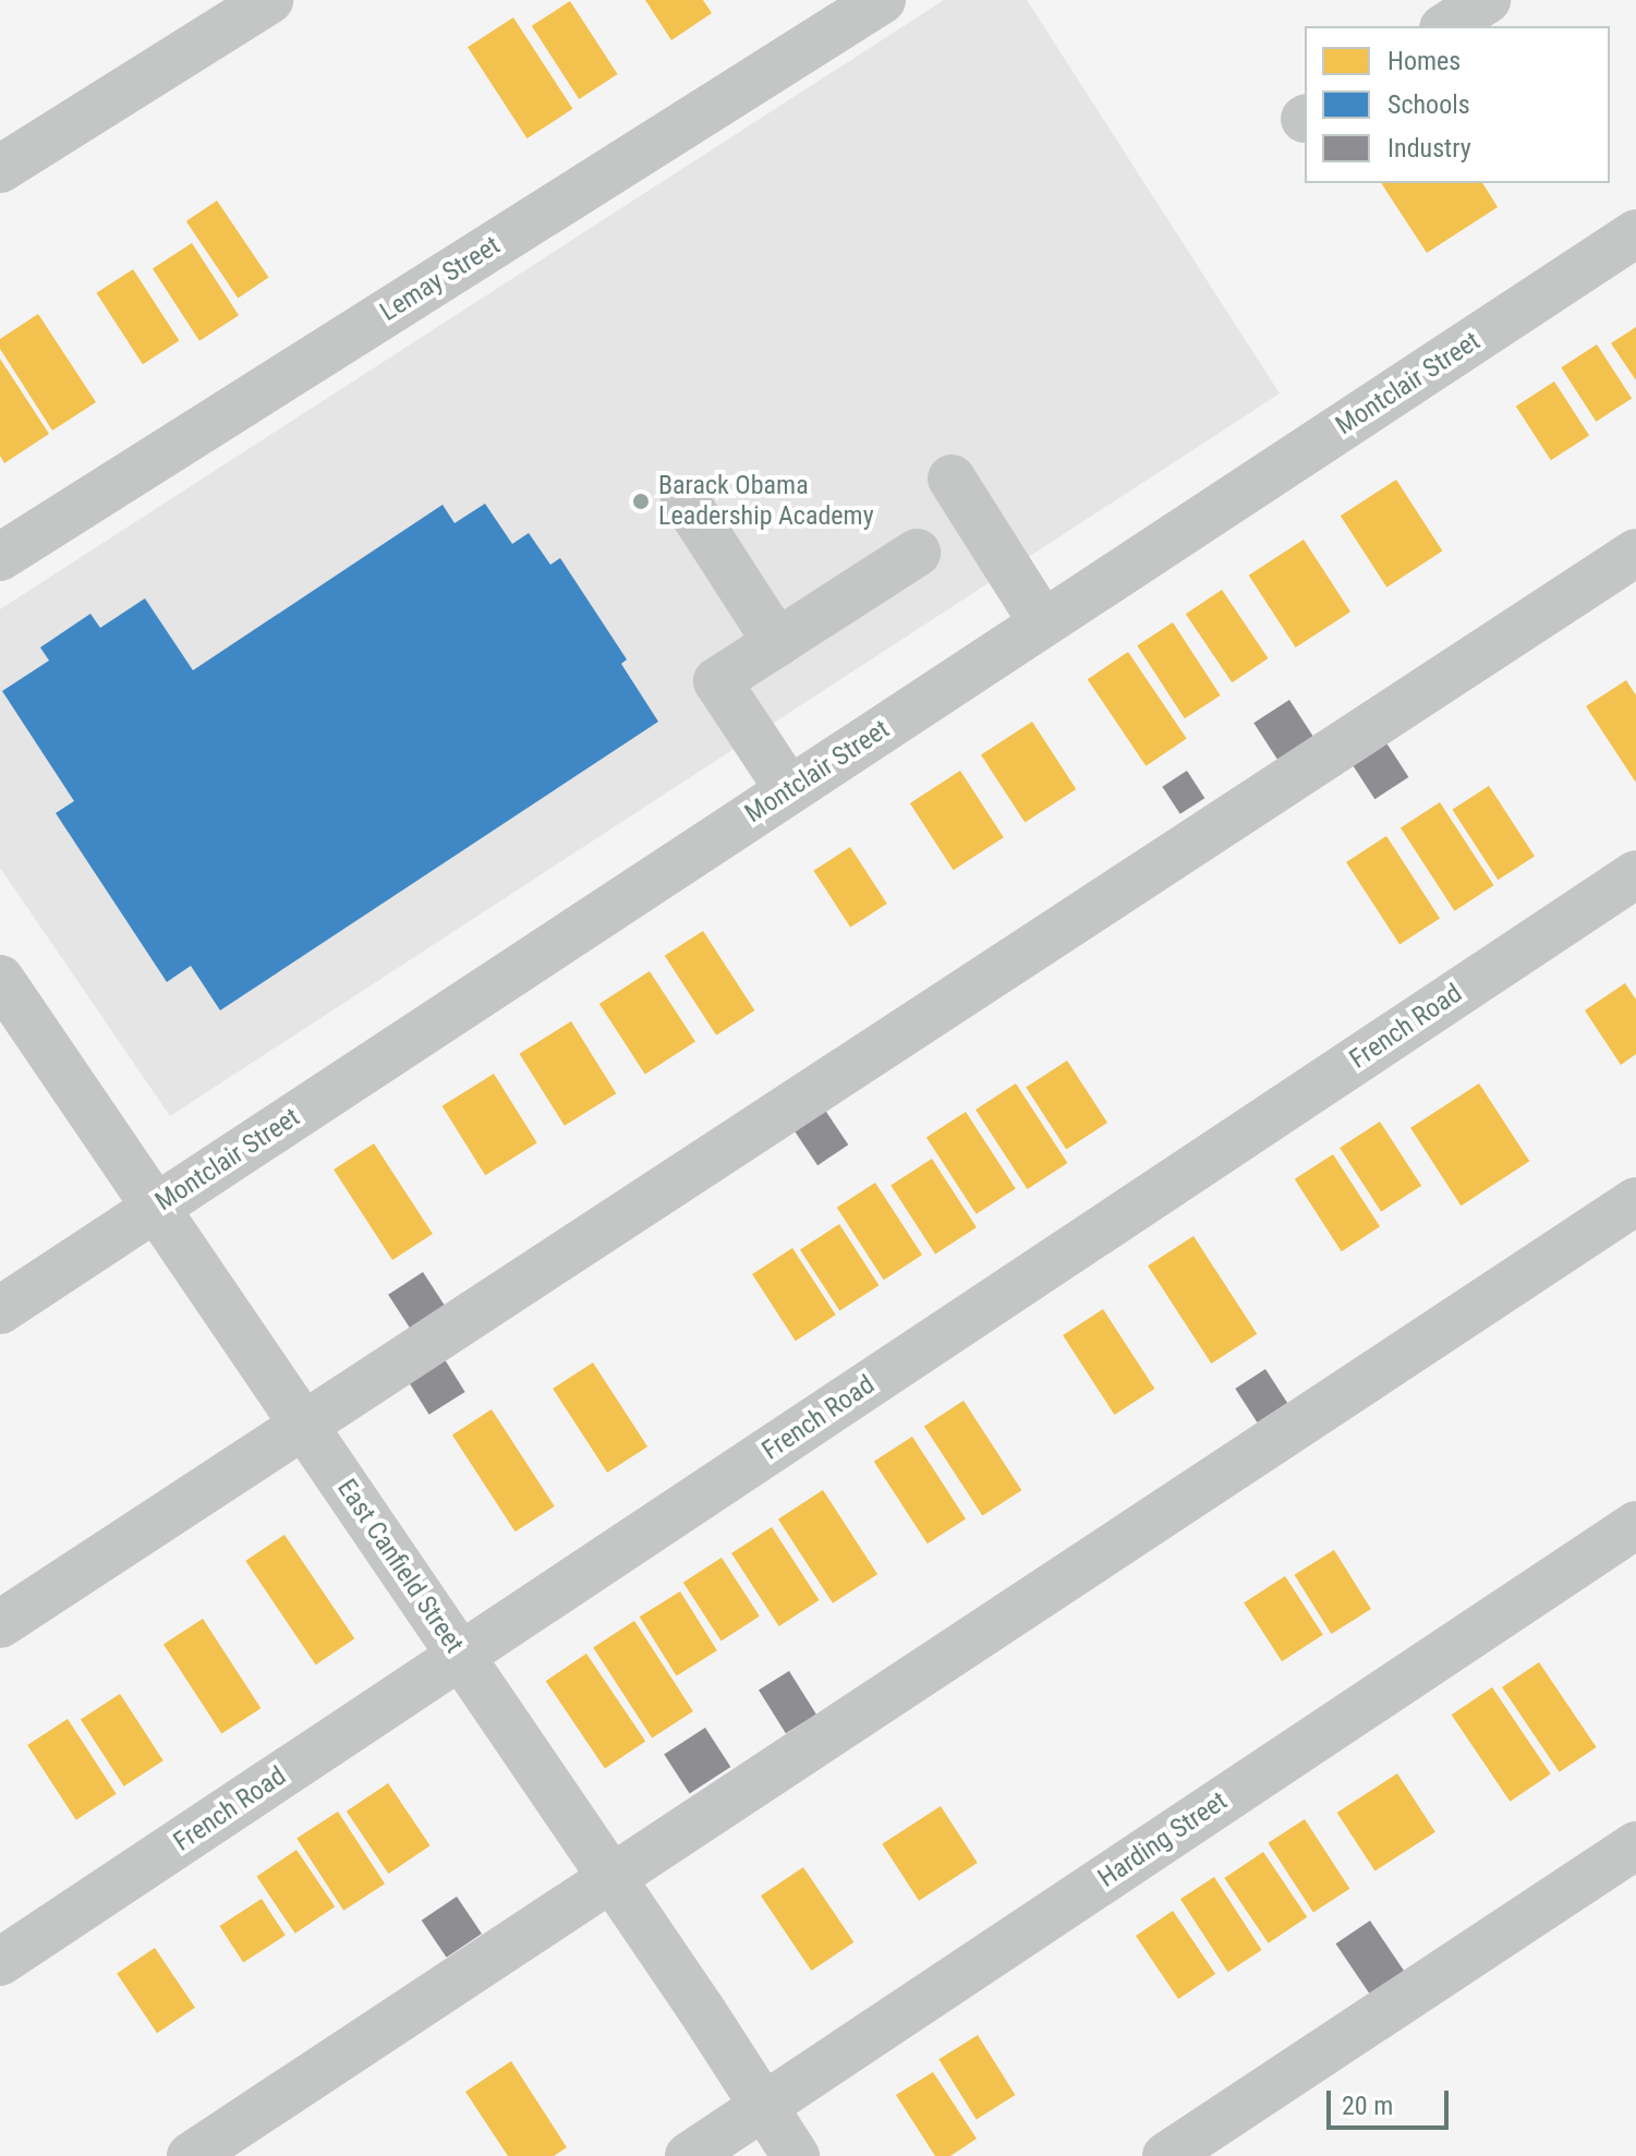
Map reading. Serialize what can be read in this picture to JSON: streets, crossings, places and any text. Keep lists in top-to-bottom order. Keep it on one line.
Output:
{"streets":{"street":["Lemay Street","Montclair Street","French Road","East Canfield Street","Harding Street"]},"crossings":[["Montclair Street","East Canfield Street"],["French Road","East Canfield Street"],["East Canfield Street","Harding Street"]],"places":["Barack Obama Leadership Academy"],"legend":["Homes","Schools","Industry"],"scale_bar":"20 m"}
